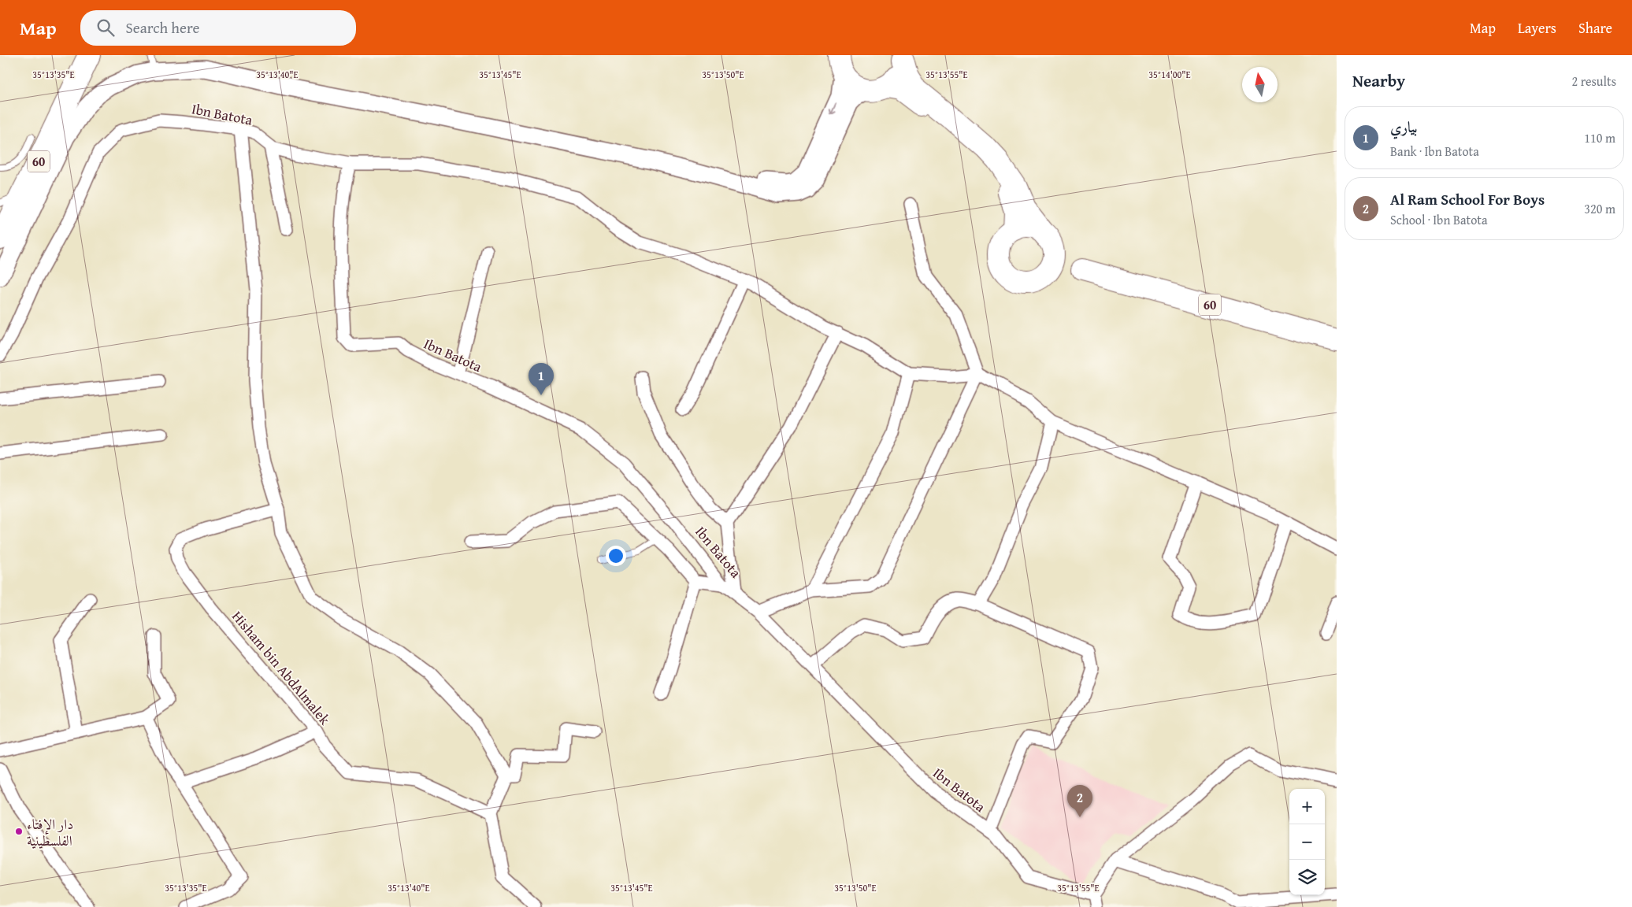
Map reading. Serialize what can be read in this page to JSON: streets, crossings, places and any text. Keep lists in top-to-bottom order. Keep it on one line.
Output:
{"streets":{"highway":["60"],"street":["Ibn Batota","Hisham bin AbdAlmalek"]},"places":["دار الإفتاء الفلسطينية"],"north":"top","page":{"header":"Map","search":"Search here","nav":["Map","Layers","Share"],"heading":["Nearby","2 results"],"list":[{"mark":"1","name":"بياري","note":"Bank · Ibn Batota","value":"110 m"},{"mark":"2","name":"Al Ram School For Boys","note":"School · Ibn Batota","value":"320 m"}],"pins":["1","2"],"map_buttons":["+","−"]},"coordinates":["35°13'35\"E","35°13'40\"E","35°13'45\"E","35°13'50\"E","35°13'55\"E","35°14'00\"E"]}
